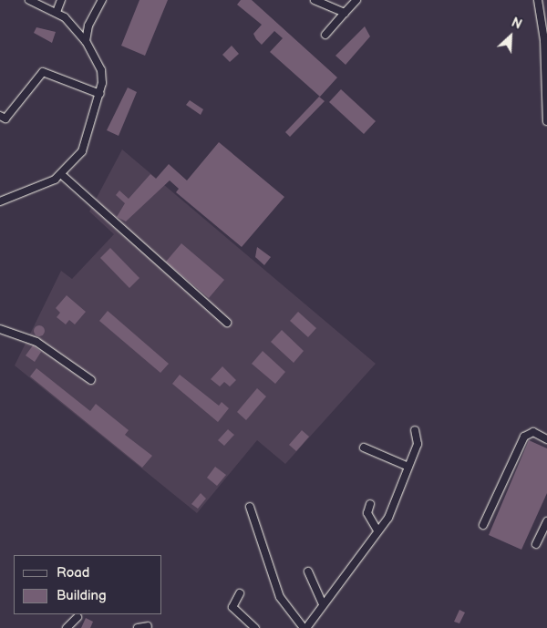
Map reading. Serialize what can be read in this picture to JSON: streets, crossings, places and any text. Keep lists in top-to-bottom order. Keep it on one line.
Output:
{"legend":["Road","Building"],"north":"top right"}
